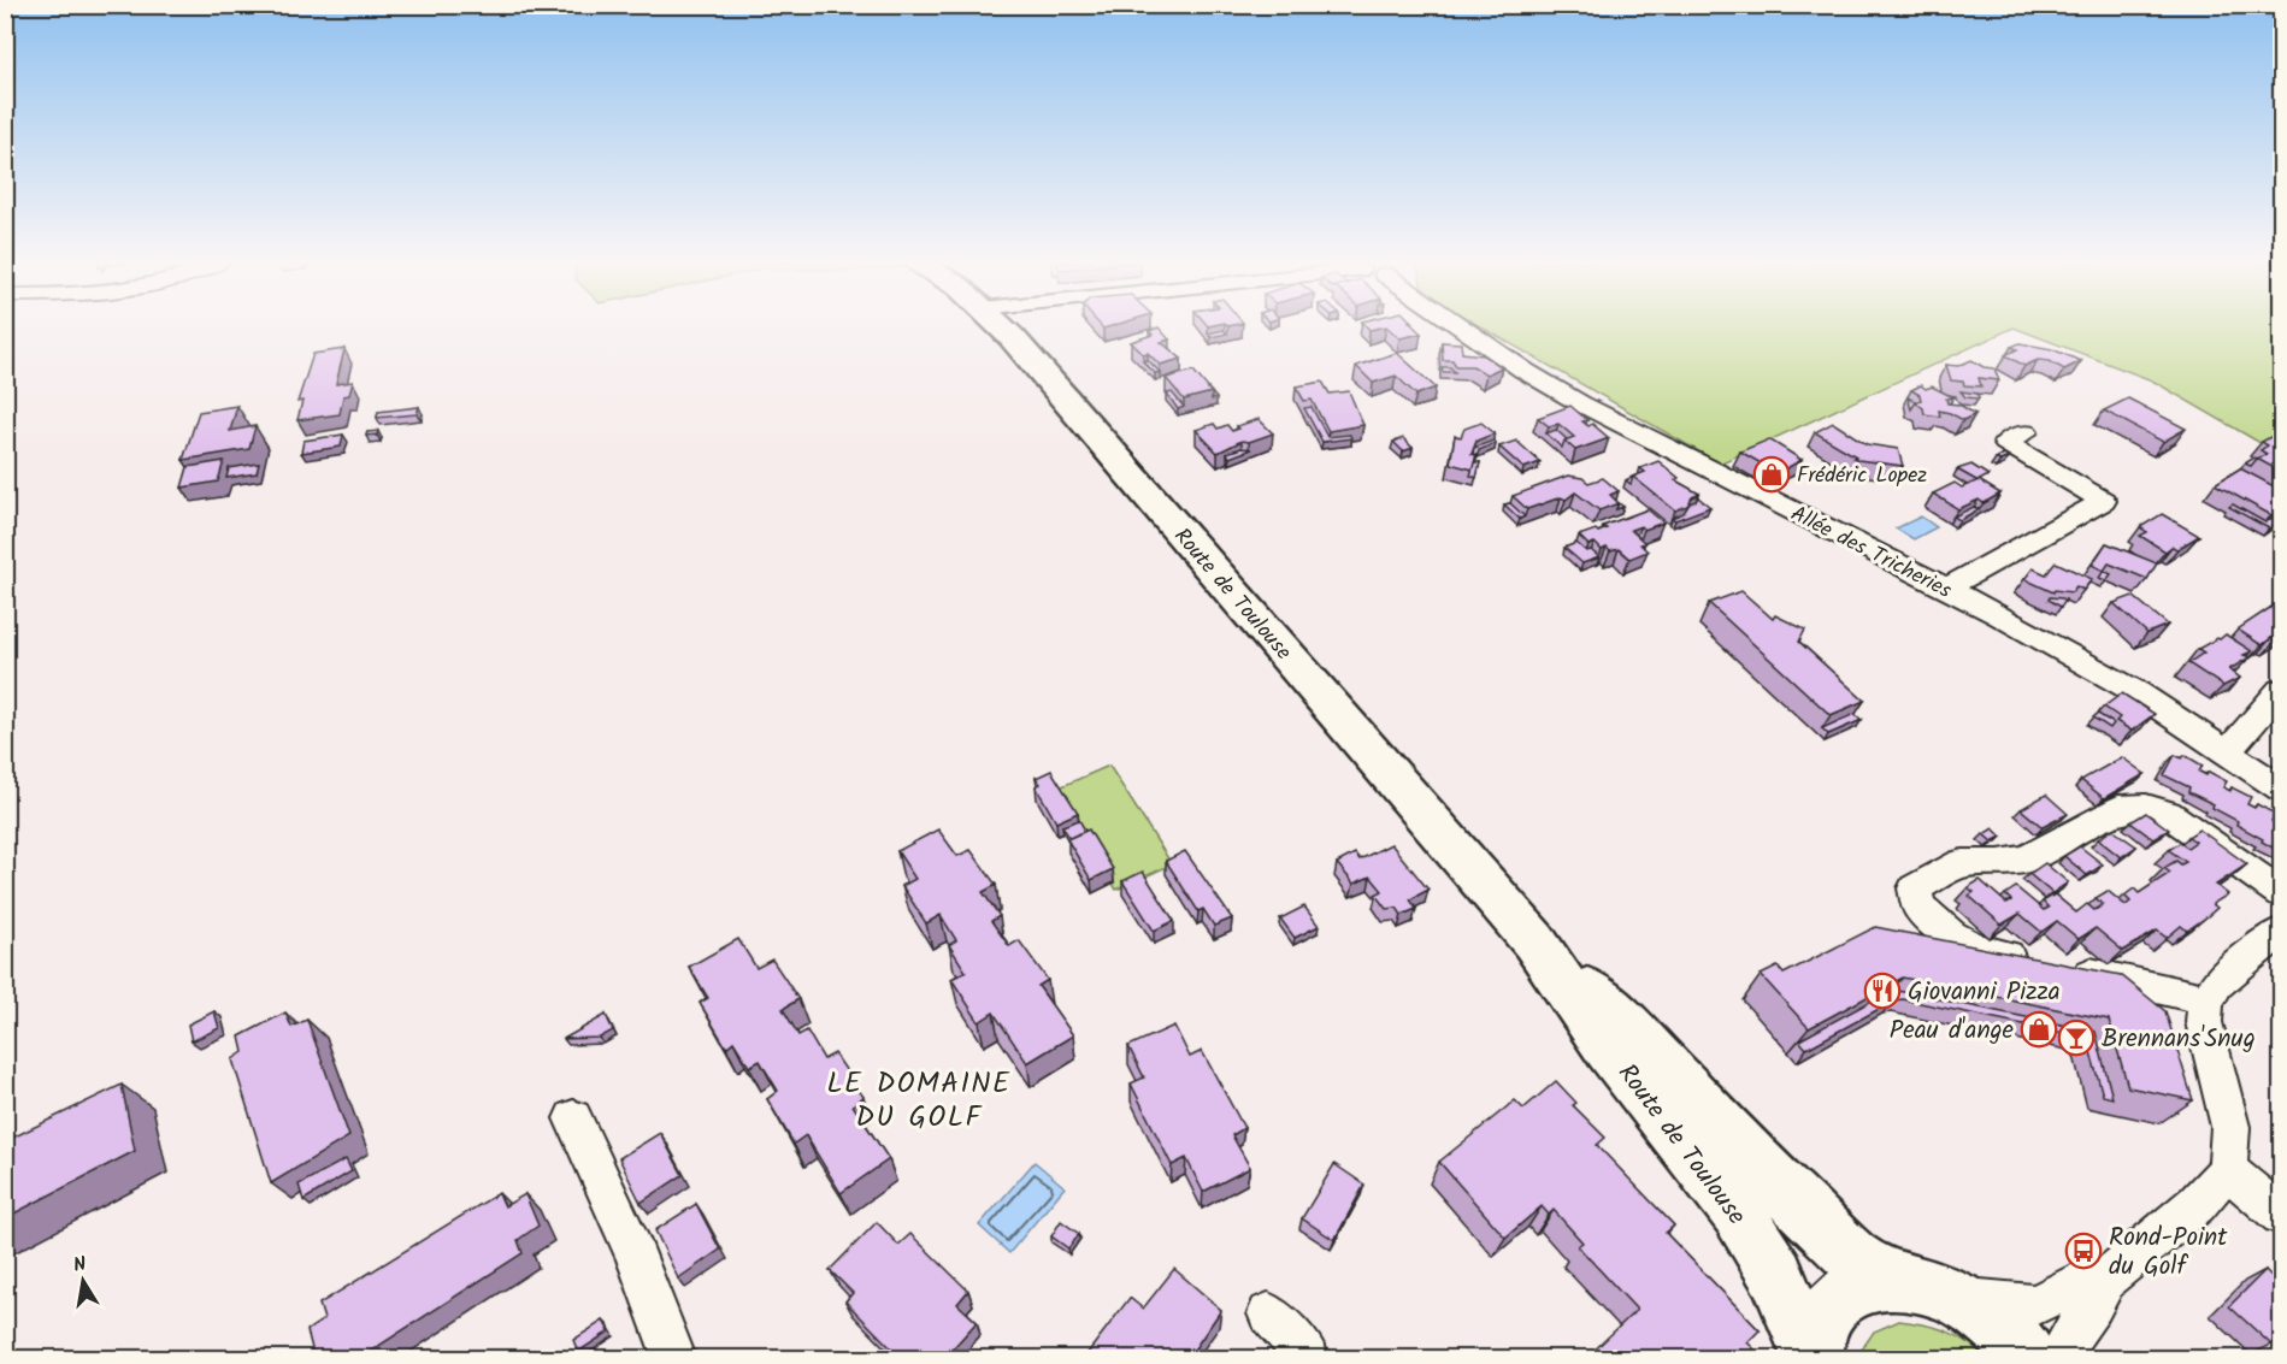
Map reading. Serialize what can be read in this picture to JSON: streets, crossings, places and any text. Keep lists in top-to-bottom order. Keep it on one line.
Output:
{"streets":{"main road":["Route de Toulouse"],"street":["Allée des Tricheries"]},"districts":["LE DOMAINE DU GOLF"],"places":{"shop":["Frédéric Lopez","Peau d'ange"],"restaurant":["Giovanni Pizza"],"bar":["Brennans'Snug"],"bus stop":["Rond-Point du Golf"]},"north":"top"}
